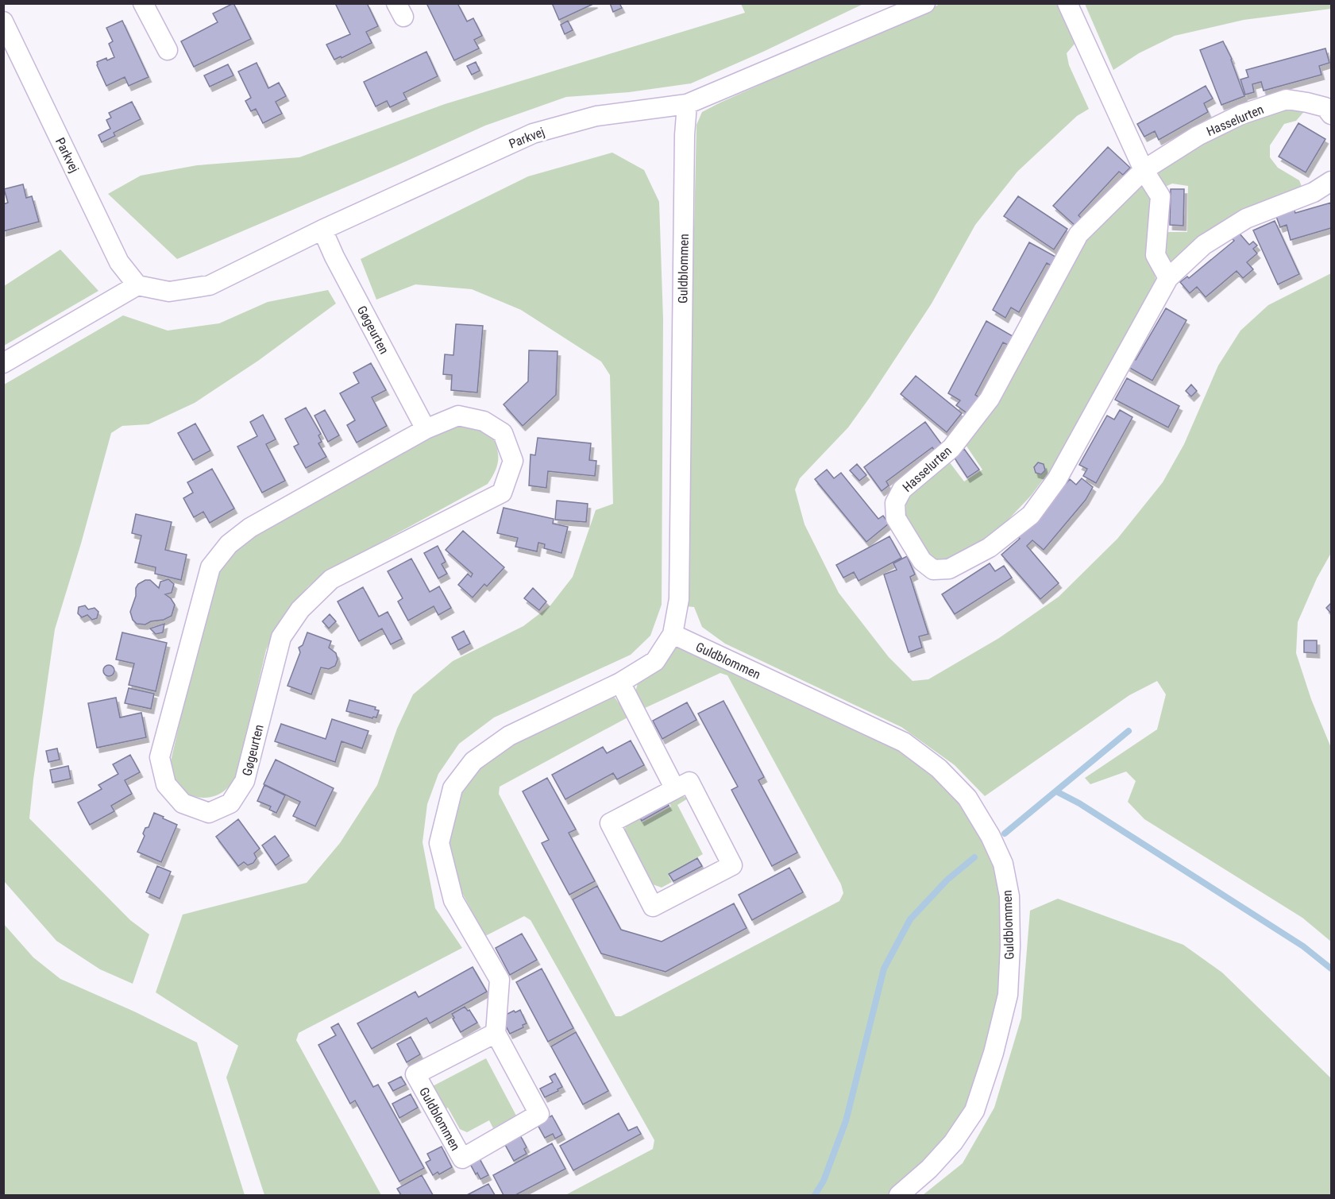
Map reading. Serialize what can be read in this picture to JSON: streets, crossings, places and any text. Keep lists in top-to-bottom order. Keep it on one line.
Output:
{"streets":{"street":["Hasselurten","Parkvej","Guldblommen","Gøgeurten"]},"crossings":[["Parkvej","Guldblommen"],["Parkvej","Gøgeurten"]]}
